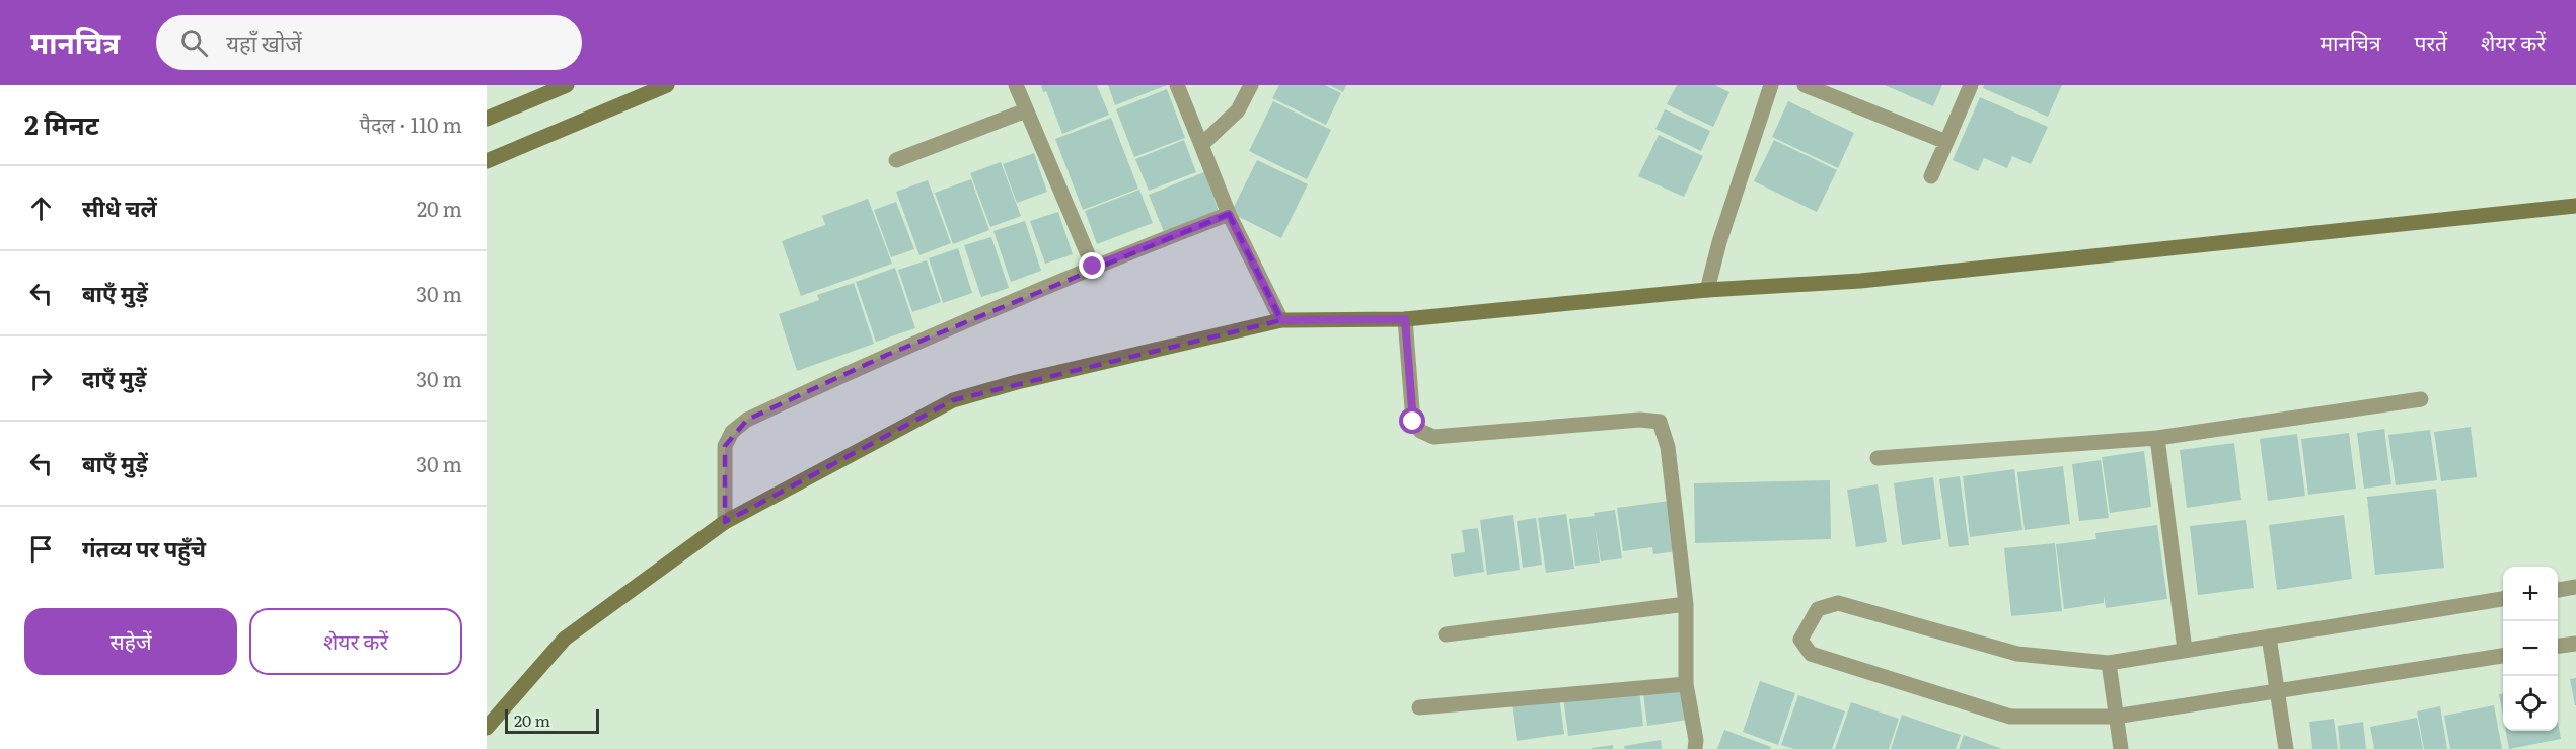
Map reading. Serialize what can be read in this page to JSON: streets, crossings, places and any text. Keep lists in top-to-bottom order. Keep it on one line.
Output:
{"scale_bar":"20 m","page":{"header":"मानचित्र","search":"यहाँ खोजें","nav":["मानचित्र","परतें","शेयर करें"],"heading":["2 मिनट","पैदल · 110 m"],"list":[["सीधे चलें","20 m"],["बाएँ मुड़ें","30 m"],["दाएँ मुड़ें","30 m"],["बाएँ मुड़ें","30 m"],"गंतव्य पर पहुँचे"],"map_buttons":["+","−"],"buttons":["सहेजें","शेयर करें"],"scale":"20 m"}}
